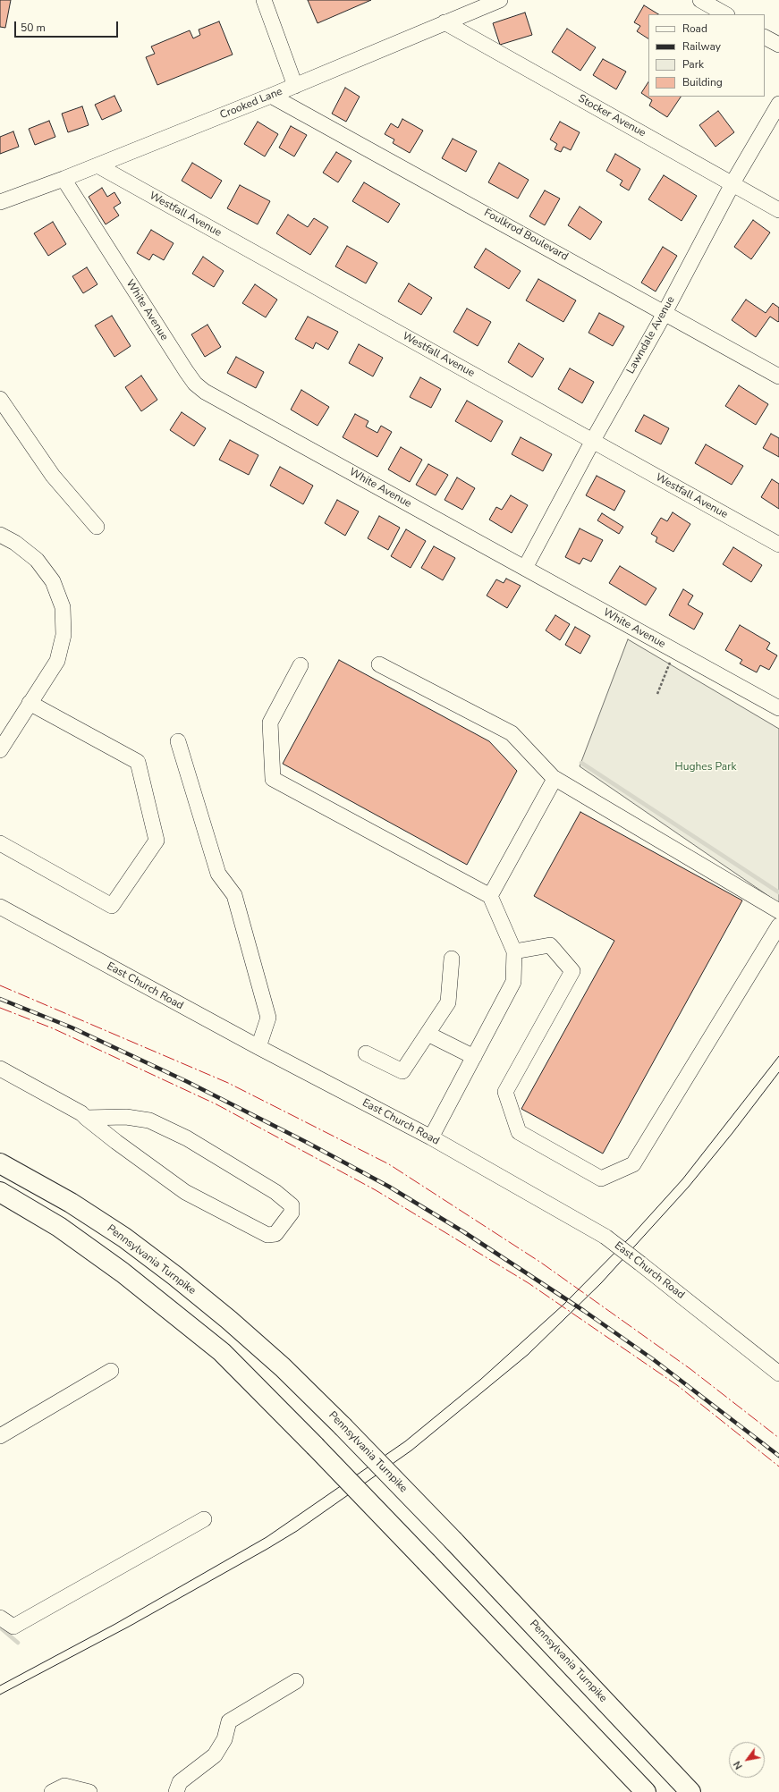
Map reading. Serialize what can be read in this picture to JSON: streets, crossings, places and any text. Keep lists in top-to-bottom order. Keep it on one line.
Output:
{"streets":{"highway":["Pennsylvania Turnpike"],"street":["Crooked Lane","Stocker Avenue","Westfall Avenue","Foulkrod Boulevard","White Avenue","Lawndale Avenue","East Church Road"]},"crossings":[["Crooked Lane","Stocker Avenue"],["Crooked Lane","Westfall Avenue"],["Crooked Lane","Foulkrod Boulevard"],["Crooked Lane","White Avenue"],["Stocker Avenue","Lawndale Avenue"],["Westfall Avenue","Lawndale Avenue"],["Foulkrod Boulevard","Lawndale Avenue"],["White Avenue","Lawndale Avenue"]],"parks":["Hughes Park"],"legend":["Road","Railway","Park","Building"],"scale_bar":"50 m","north":"bottom left"}
